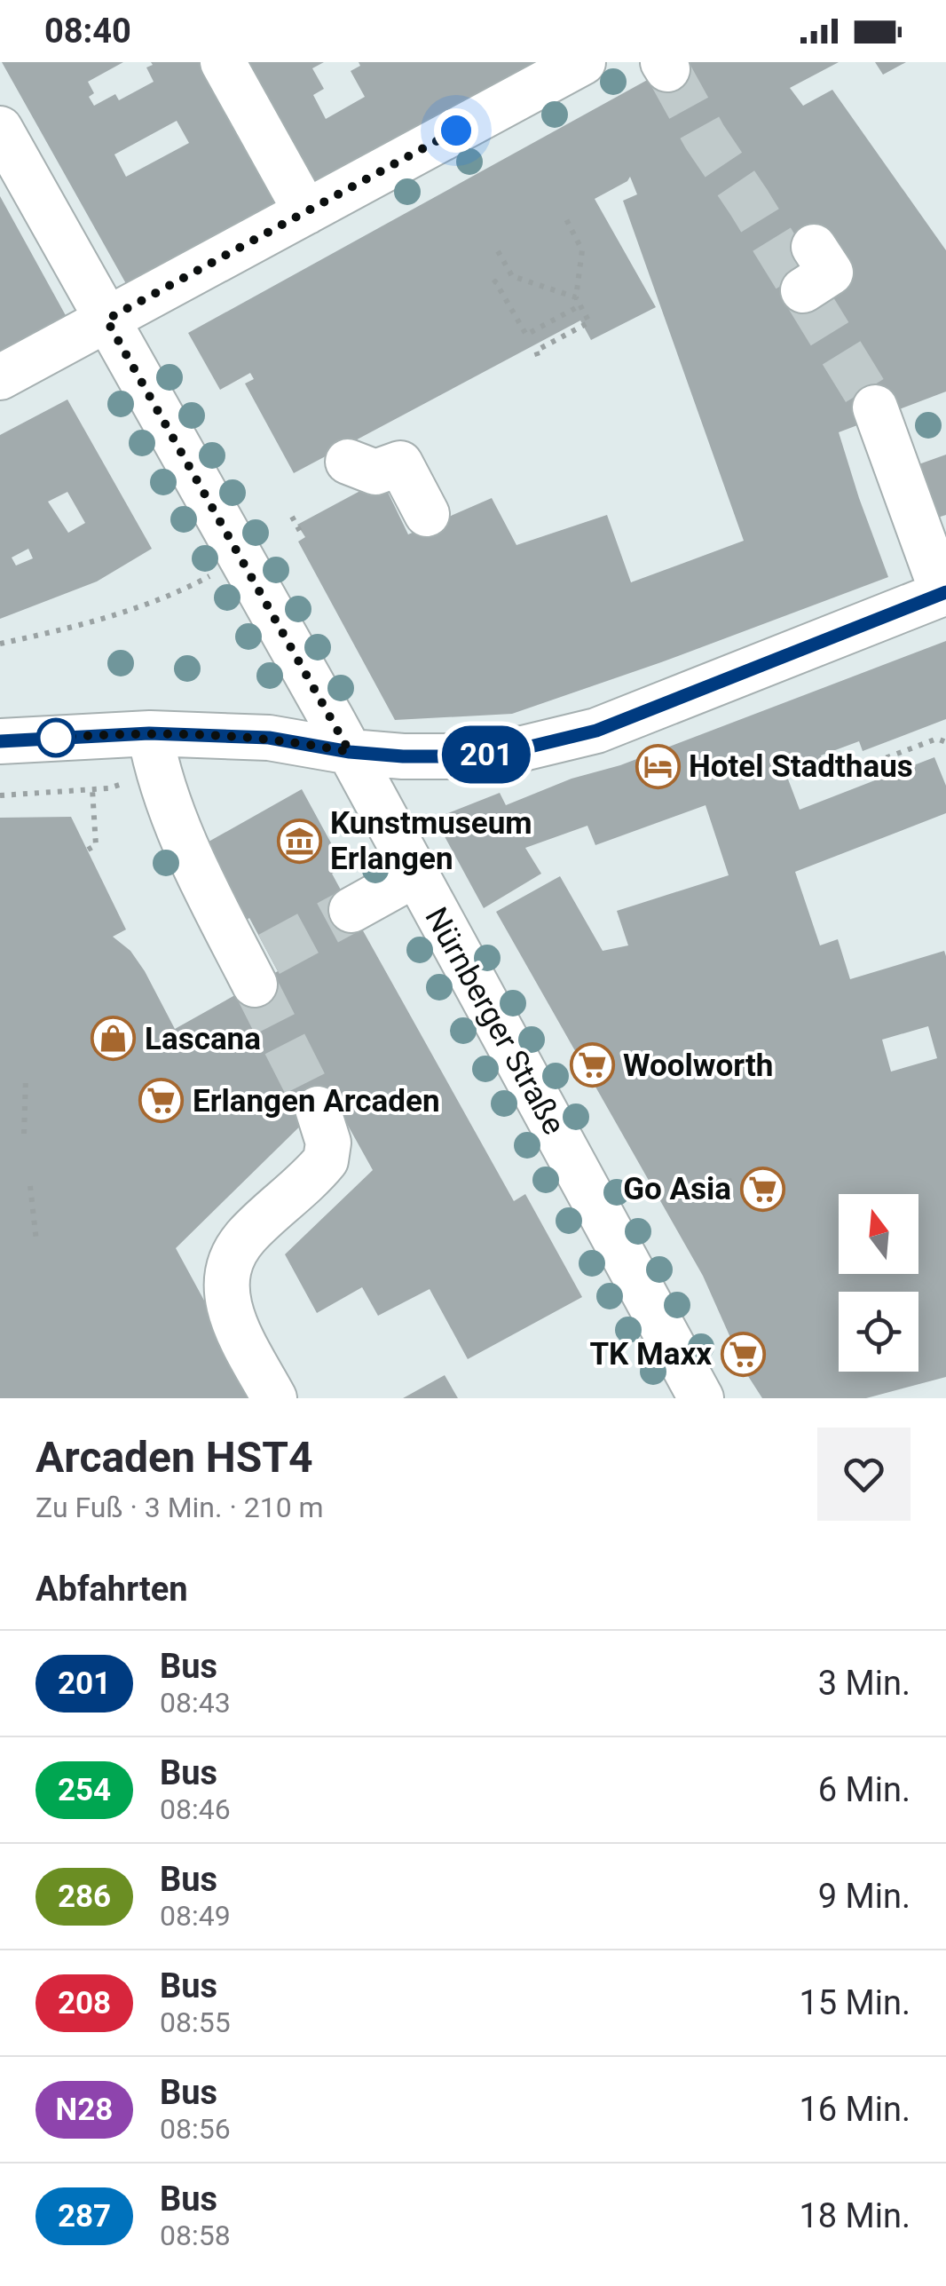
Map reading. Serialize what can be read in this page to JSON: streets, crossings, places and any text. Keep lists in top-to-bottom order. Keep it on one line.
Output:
{"streets":{"street":["Nürnberger Straße"]},"places":{"hotel":["Hotel Stadthaus"],"museum":["Kunstmuseum Erlangen"],"shop":["Lascana"],"supermarket":["Woolworth","Erlangen Arcaden","Go Asia","TK Maxx"]},"lines":["bus line 201"],"north":"top","page":{"status":"08:40","on_map":"201","heading":[["Arcaden HST4","Zu Fuß · 3 Min. · 210 m"],"Abfahrten"],"list":[{"mark":"201","name":"Bus","note":"08:43","value":"3 Min."},{"mark":"254","name":"Bus","note":"08:46","value":"6 Min."},{"mark":"286","name":"Bus","note":"08:49","value":"9 Min."},{"mark":"208","name":"Bus","note":"08:55","value":"15 Min."},{"mark":"N28","name":"Bus","note":"08:56","value":"16 Min."},{"mark":"287","name":"Bus","note":"08:58","value":"18 Min."}]}}
